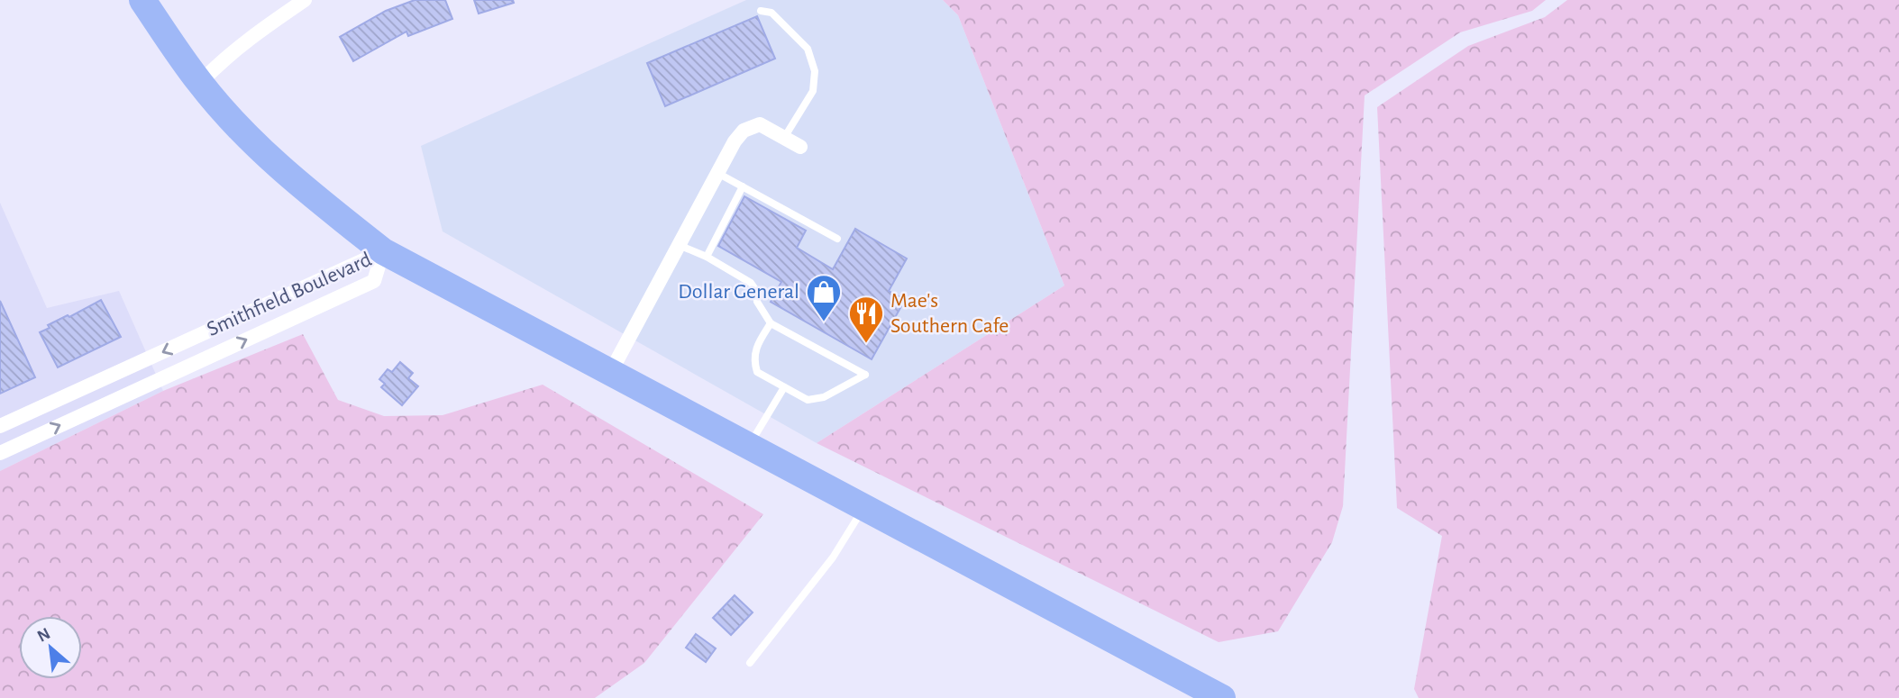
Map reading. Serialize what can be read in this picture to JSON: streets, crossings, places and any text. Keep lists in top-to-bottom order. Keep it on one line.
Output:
{"streets":{"street":["Smithfield Boulevard"]},"places":{"shop":["Dollar General"],"restaurant":["Mae's Southern Cafe"]},"north":"top left"}
